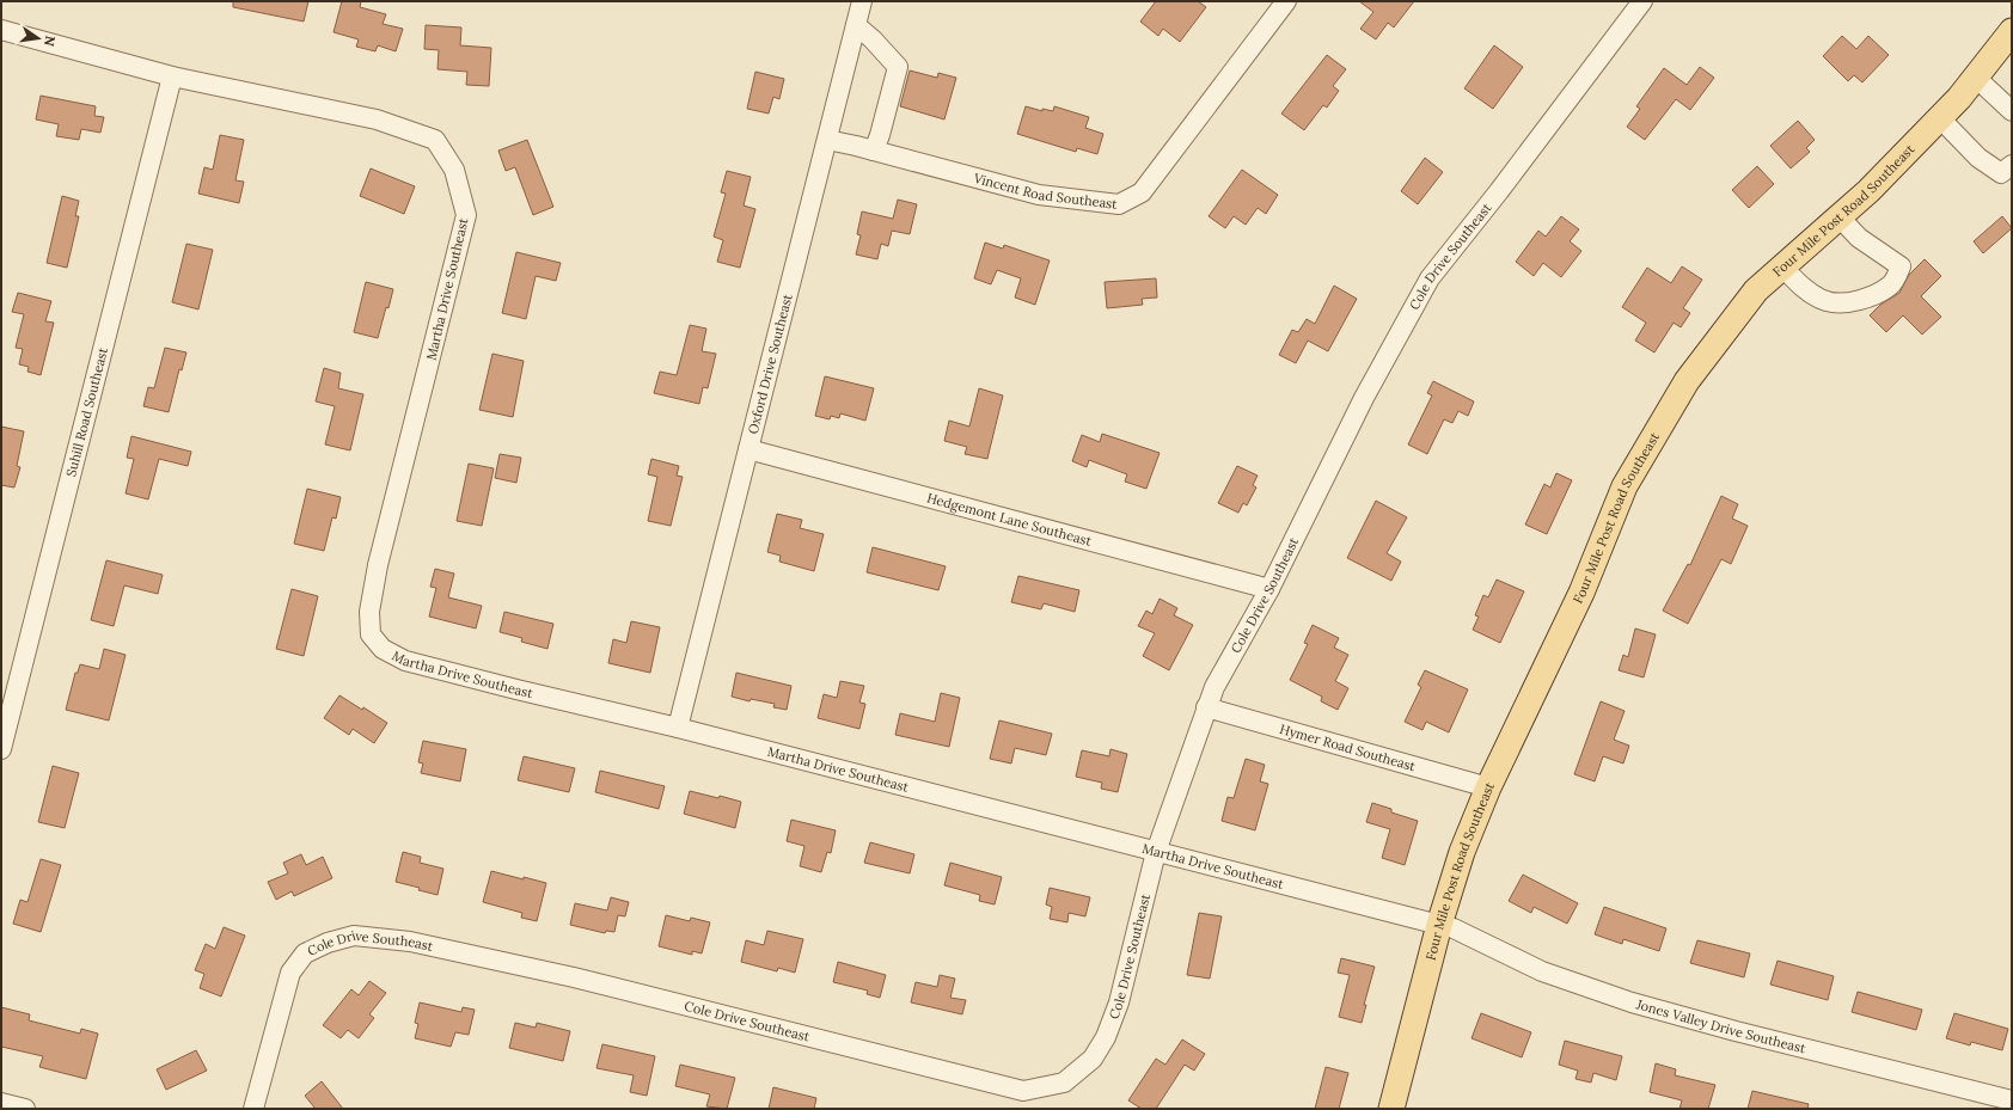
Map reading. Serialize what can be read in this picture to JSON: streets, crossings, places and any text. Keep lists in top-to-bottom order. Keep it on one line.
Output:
{"streets":{"main road":["Four Mile Post Road Southeast"],"street":["Vincent Road Southeast","Cole Drive Southeast","Martha Drive Southeast","Oxford Drive Southeast","Suhill Road Southeast","Hedgemont Lane Southeast","Hymer Road Southeast","Jones Valley Drive Southeast"]},"crossings":[["Vincent Road Southeast","Oxford Drive Southeast"],["Four Mile Post Road Southeast","Martha Drive Southeast"],["Four Mile Post Road Southeast","Hymer Road Southeast"],["Four Mile Post Road Southeast","Jones Valley Drive Southeast"],["Cole Drive Southeast","Martha Drive Southeast"],["Cole Drive Southeast","Hedgemont Lane Southeast"],["Cole Drive Southeast","Hymer Road Southeast"],["Martha Drive Southeast","Oxford Drive Southeast"],["Martha Drive Southeast","Suhill Road Southeast"],["Martha Drive Southeast","Jones Valley Drive Southeast"],["Oxford Drive Southeast","Hedgemont Lane Southeast"]],"north":"right"}
